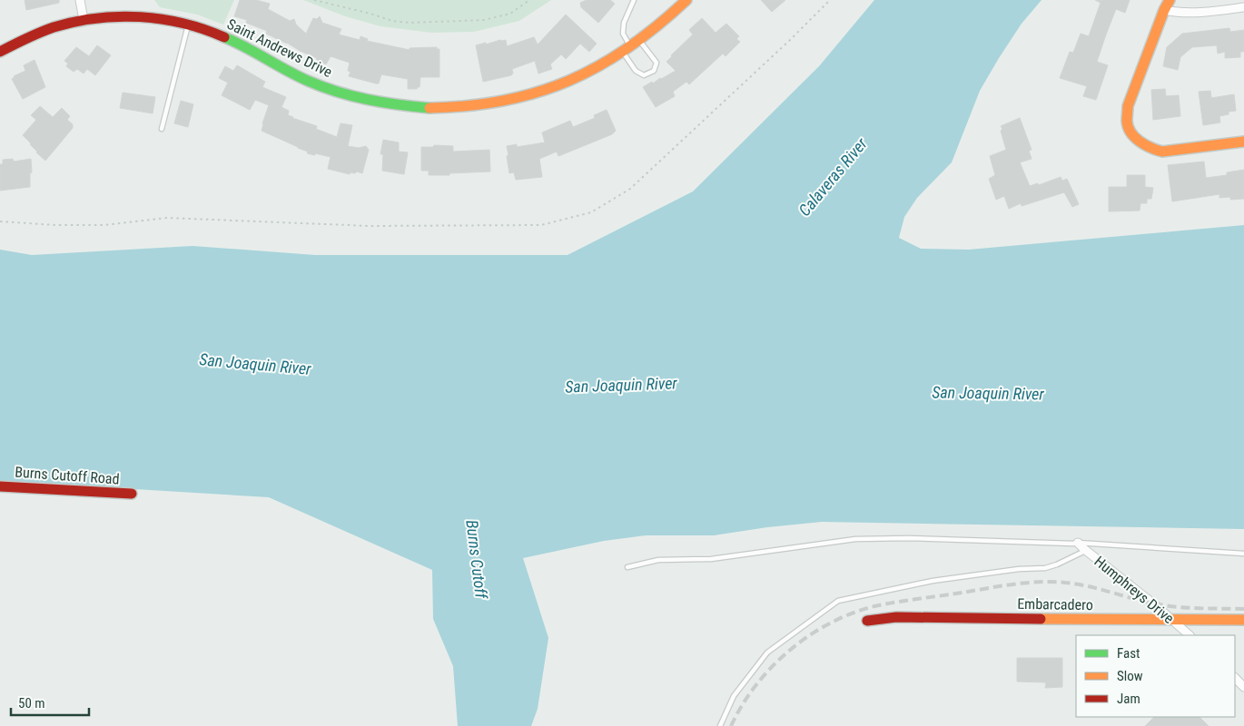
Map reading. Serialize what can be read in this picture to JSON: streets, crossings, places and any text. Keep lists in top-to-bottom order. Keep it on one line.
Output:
{"streets":{"street":["Saint Andrews Drive","Burns Cutoff Road","Humphreys Drive","Embarcadero"]},"crossings":[["Humphreys Drive","Embarcadero"]],"water":["Calaveras River","San Joaquin River","Burns Cutoff"],"legend":["Fast","Slow","Jam"],"scale_bar":"50 m"}
